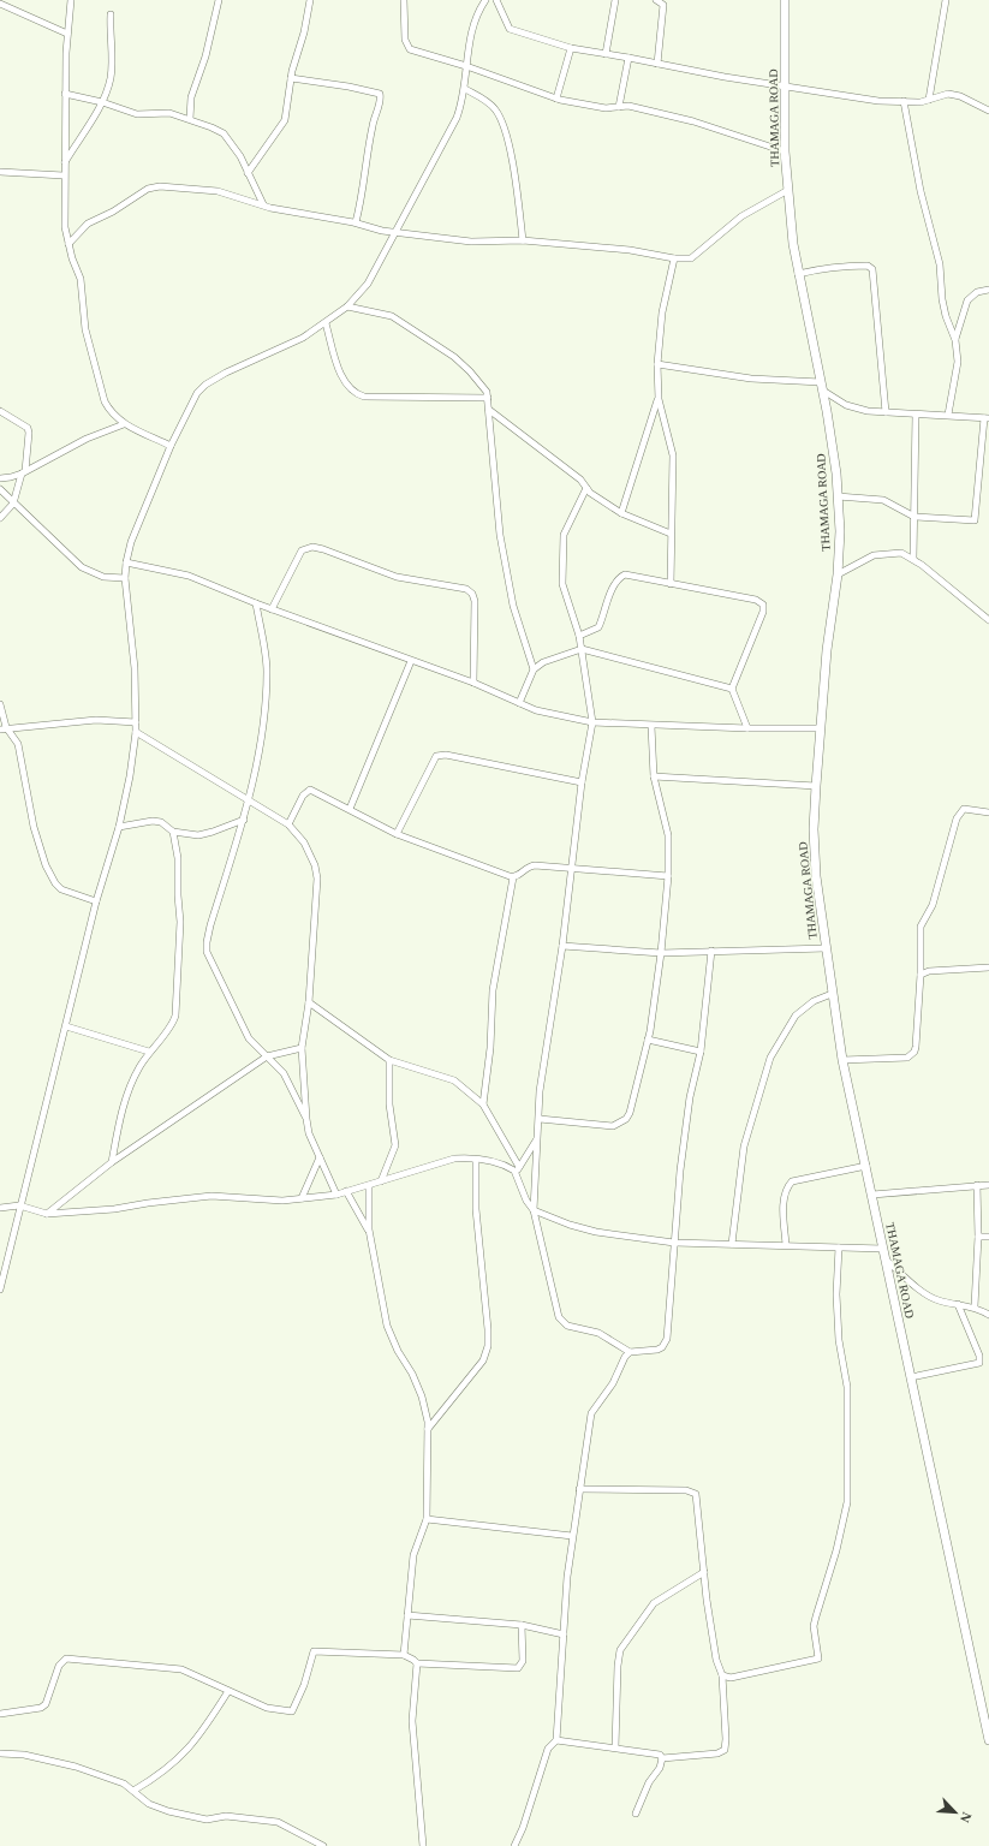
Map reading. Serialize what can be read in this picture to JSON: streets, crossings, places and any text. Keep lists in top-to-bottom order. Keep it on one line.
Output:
{"streets":{"main road":["THAMAGA ROAD"]},"north":"bottom right"}
